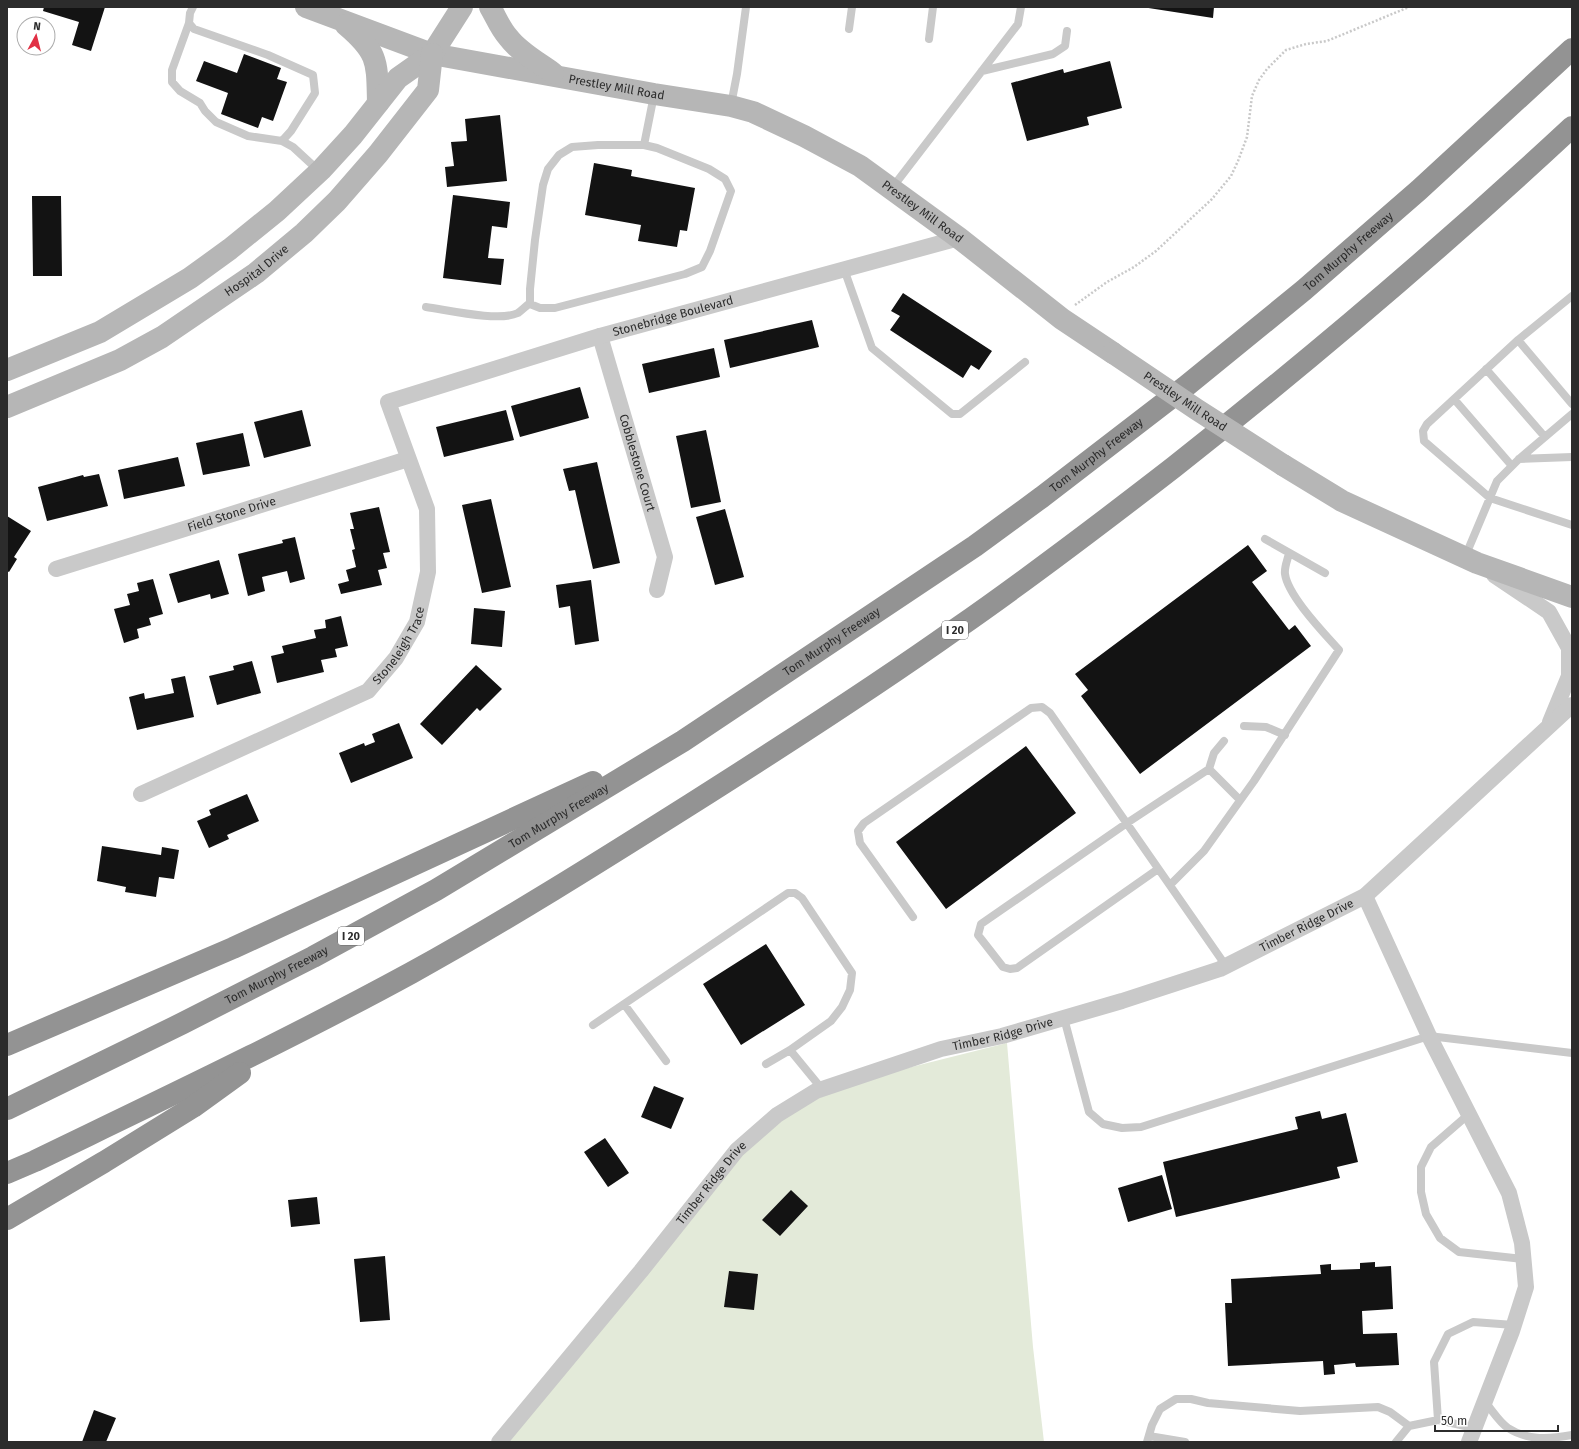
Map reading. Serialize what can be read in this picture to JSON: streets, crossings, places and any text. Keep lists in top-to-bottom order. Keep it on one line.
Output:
{"streets":{"highway":["Tom Murphy Freeway","I 20"],"street":["Prestley Mill Road","Hospital Drive","Stonebridge Boulevard","Cobblestone Court","Field Stone Drive","Stoneleigh Trace","Timber Ridge Drive"]},"crossings":[["Prestley Mill Road","Hospital Drive"],["Prestley Mill Road","Stonebridge Boulevard"],["Prestley Mill Road","Timber Ridge Drive"],["Stonebridge Boulevard","Cobblestone Court"],["Stonebridge Boulevard","Stoneleigh Trace"],["Field Stone Drive","Stoneleigh Trace"]],"scale_bar":"50 m","north":"top"}
